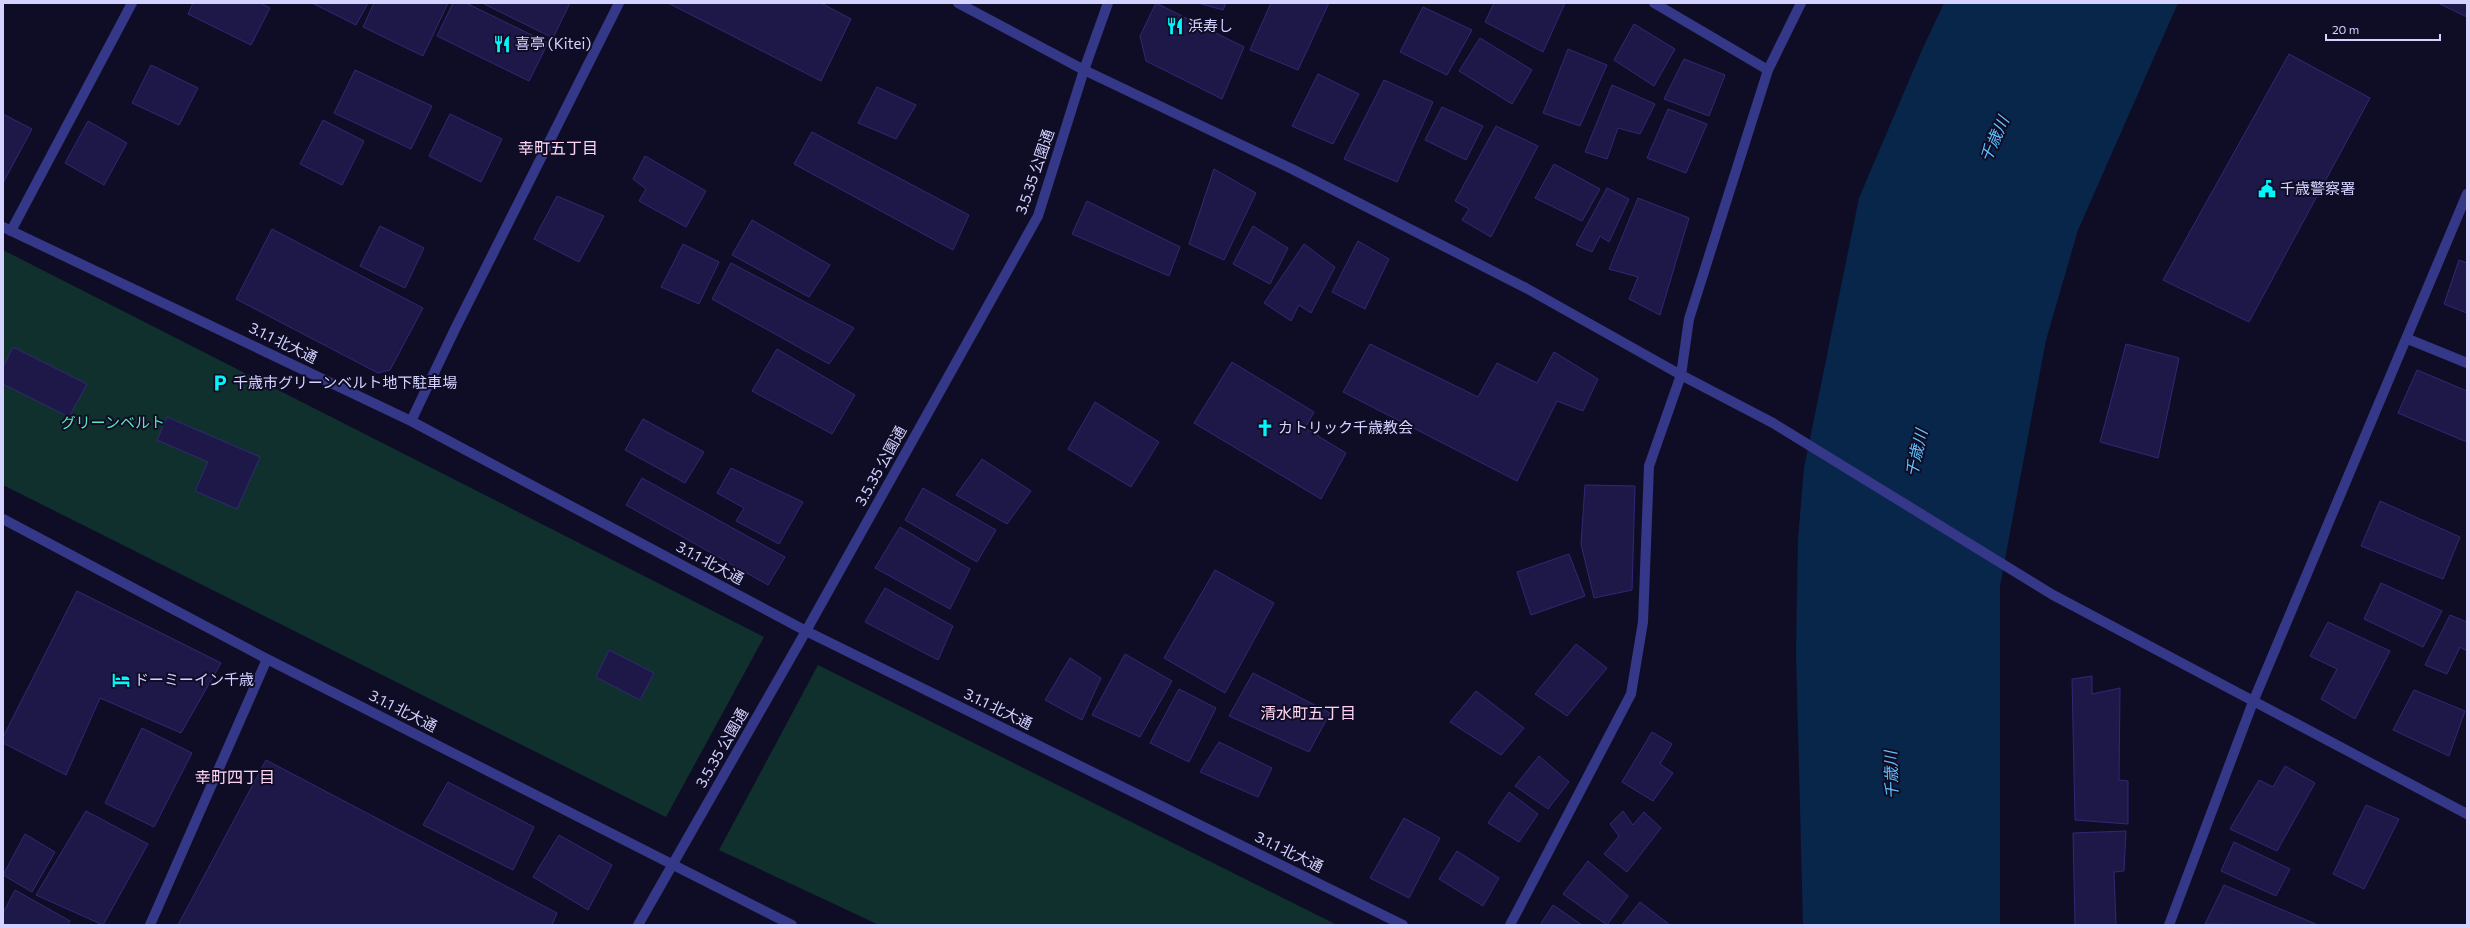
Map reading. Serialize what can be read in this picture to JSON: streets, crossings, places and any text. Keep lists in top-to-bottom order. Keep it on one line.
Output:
{"streets":{"street":["3.5.35 公園通","3.1.1 北大通"]},"crossings":[["3.5.35 公園通","3.1.1 北大通"]],"districts":["幸町五丁目","清水町五丁目","幸町四丁目"],"water":["千歳川"],"parks":["グリーンベルト"],"places":{"restaurant":["浜寿し","喜亭 (Kitei)"],"public building":["千歳警察署"],"parking":["千歳市グリーンベルト地下駐車場"],"church":["カトリック千歳教会"],"hotel":["ドーミーイン千歳"]},"scale_bar":"20 m"}
